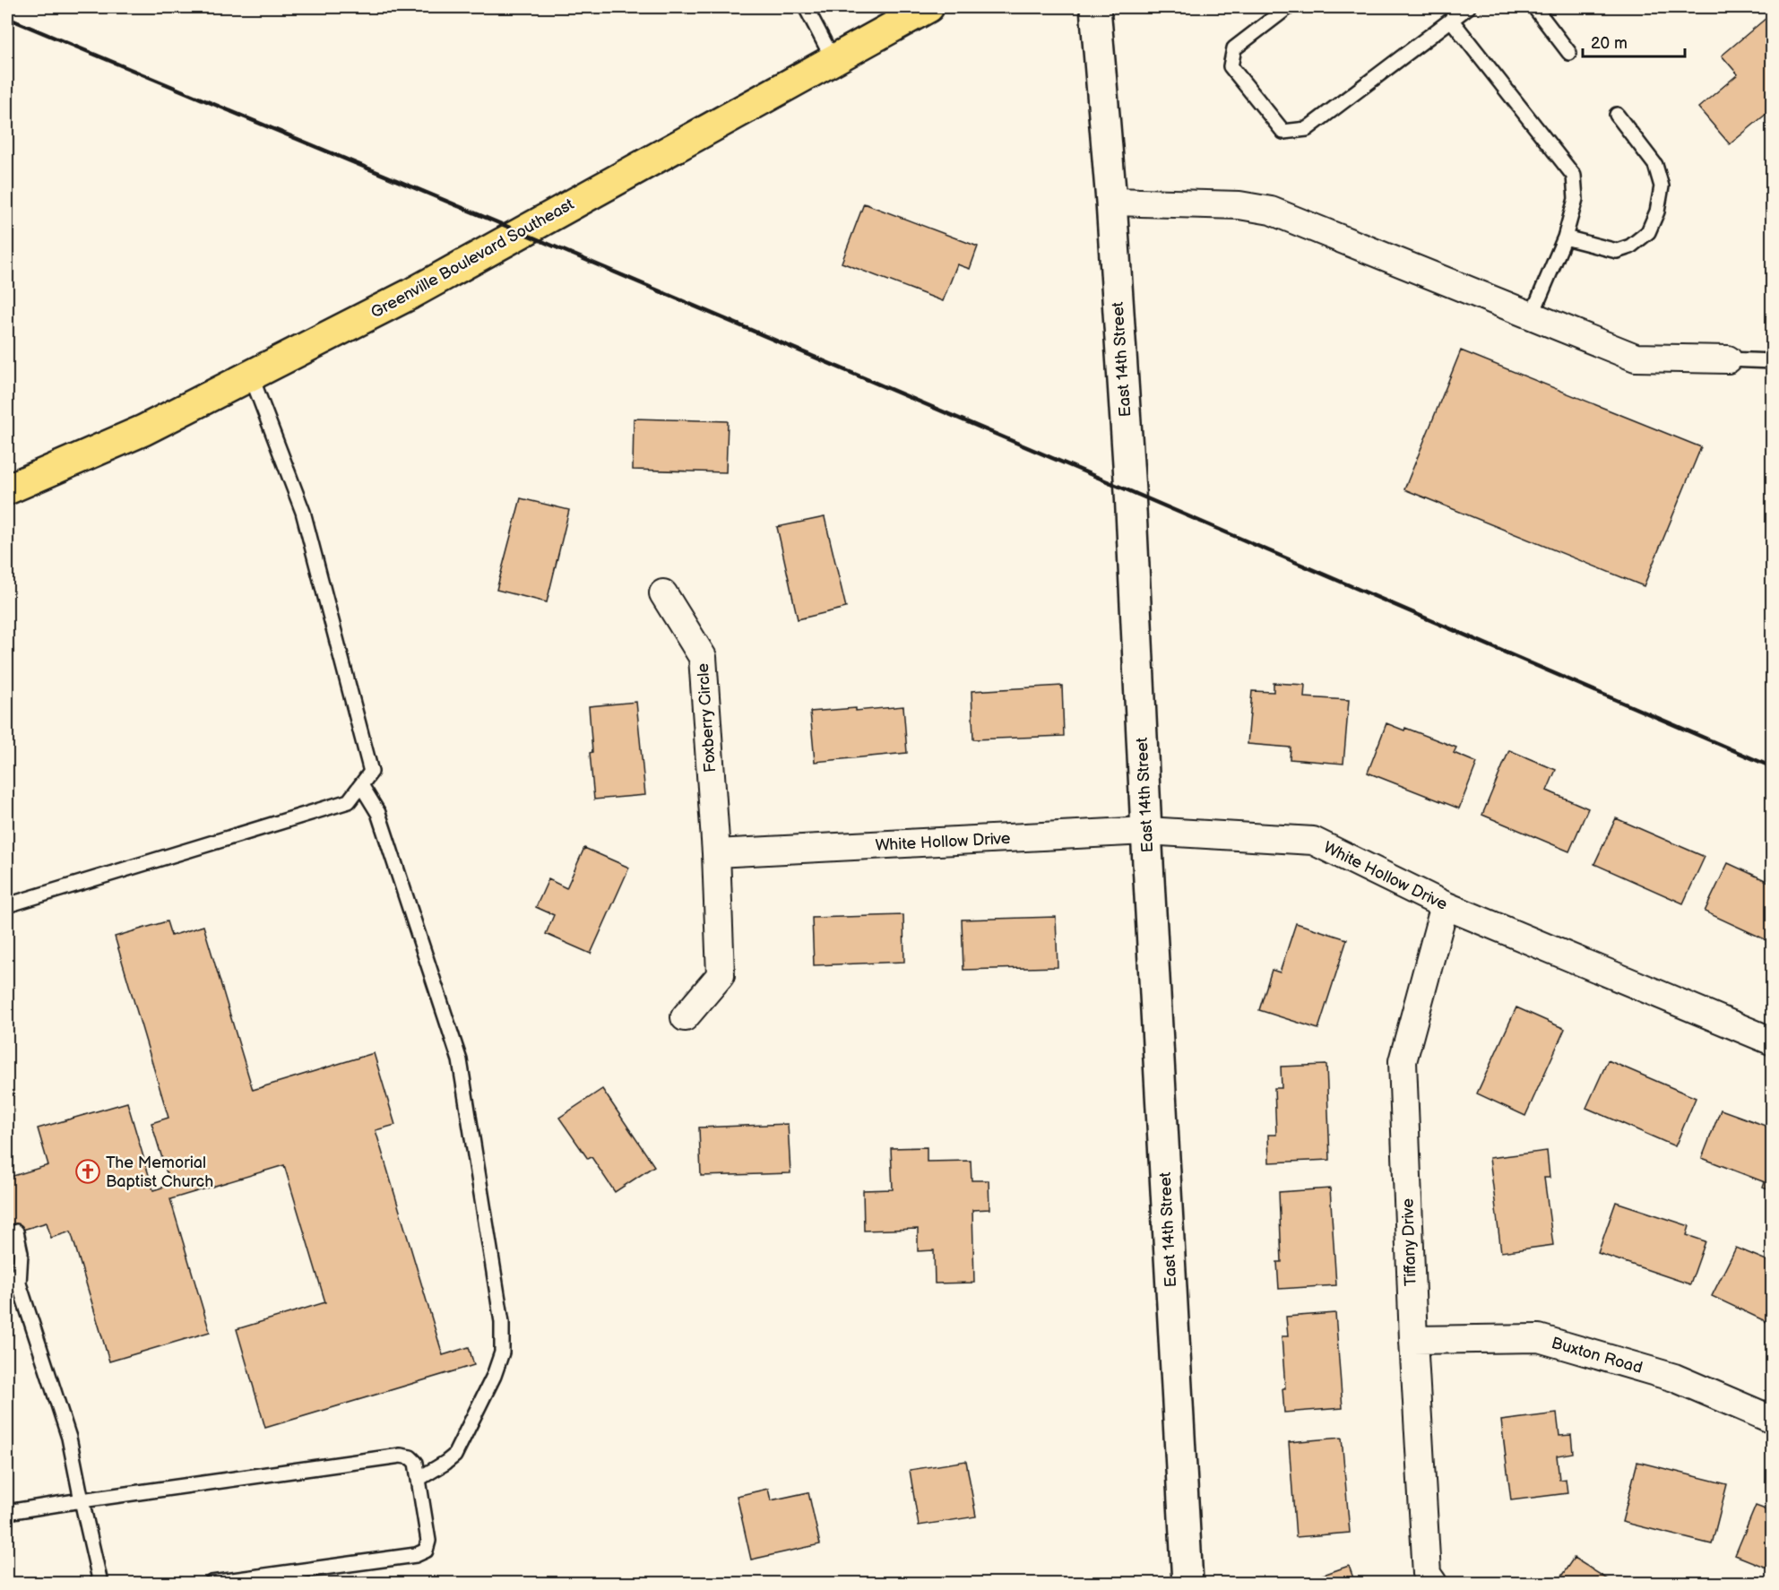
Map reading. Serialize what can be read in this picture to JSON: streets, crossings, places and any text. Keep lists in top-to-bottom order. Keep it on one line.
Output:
{"streets":{"highway":["Greenville Boulevard Southeast"],"street":["East 14th Street","Foxberry Circle","White Hollow Drive","Tiffany Drive","Buxton Road"]},"crossings":[["East 14th Street","White Hollow Drive"],["Foxberry Circle","White Hollow Drive"],["White Hollow Drive","Tiffany Drive"],["Tiffany Drive","Buxton Road"]],"places":{"church":["The Memorial Baptist Church"]},"scale_bar":"20 m"}
